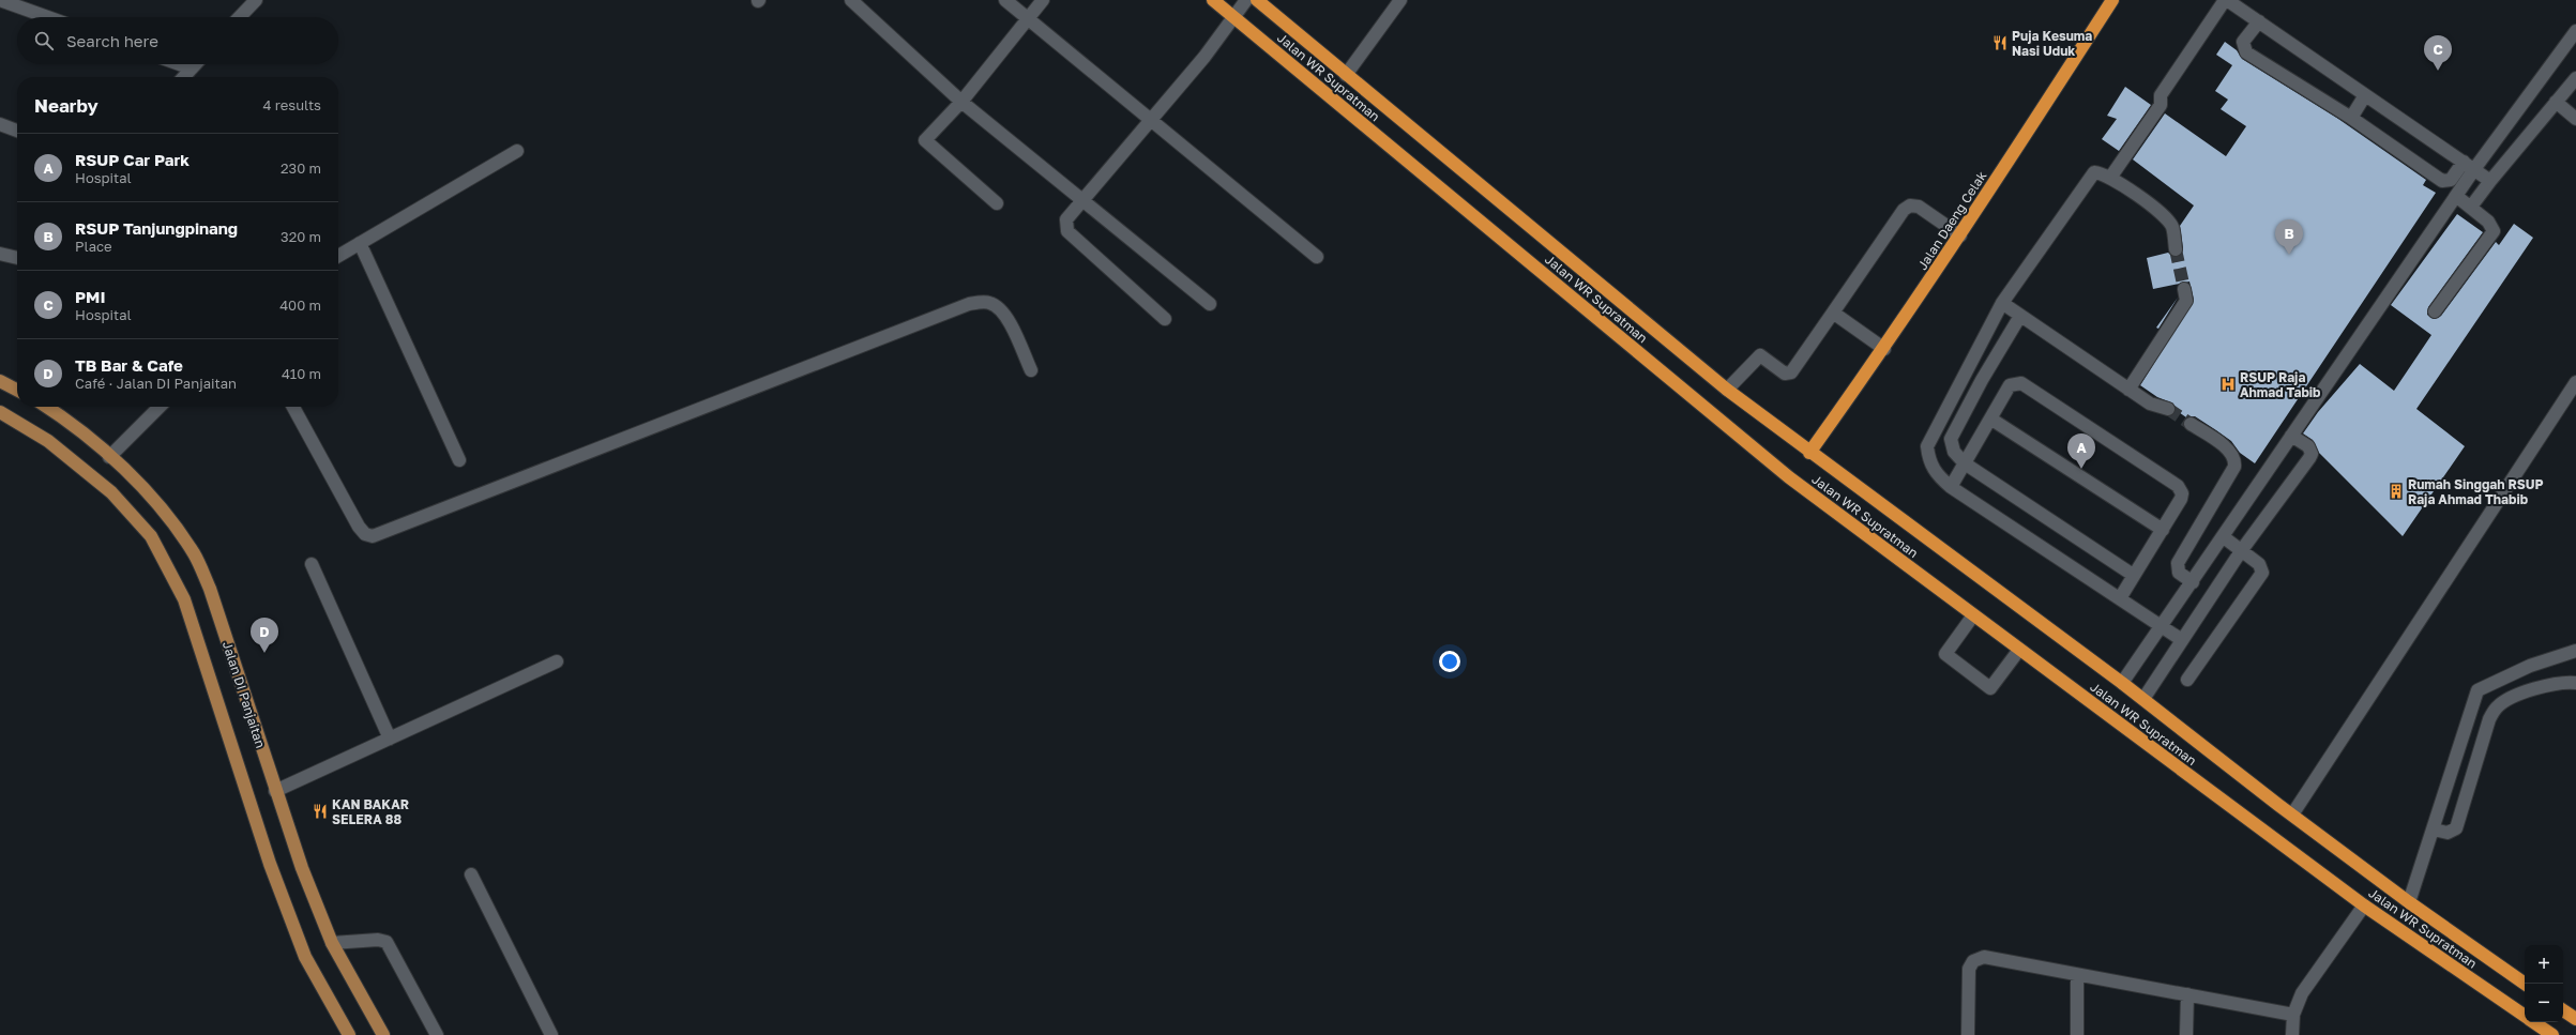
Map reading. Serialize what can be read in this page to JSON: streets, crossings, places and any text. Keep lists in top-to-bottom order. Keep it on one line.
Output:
{"streets":{"highway":["Jalan WR Supratman","Jalan Daeng Celak"],"main road":["Jalan DI Panjaitan"]},"crossings":[["Jalan WR Supratman","Jalan Daeng Celak"]],"places":{"restaurant":["Puja Kesuma Nasi Uduk","KAN BAKAR SELERA 88"],"hospital":["RSUP Raja Ahmad Tabib"],"building":["Rumah Singgah RSUP Raja Ahmad Thabib"]},"page":{"search":"Search here","pins":["C","B","A","D"],"heading":["Nearby","4 results"],"list":[{"mark":"A","name":"RSUP Car Park","note":"Hospital","value":"230 m"},{"mark":"B","name":"RSUP Tanjungpinang","note":"Place","value":"320 m"},{"mark":"C","name":"PMI","note":"Hospital","value":"400 m"},{"mark":"D","name":"TB Bar & Cafe","note":"Café · Jalan DI Panjaitan","value":"410 m"}],"map_buttons":["+","−"]}}
